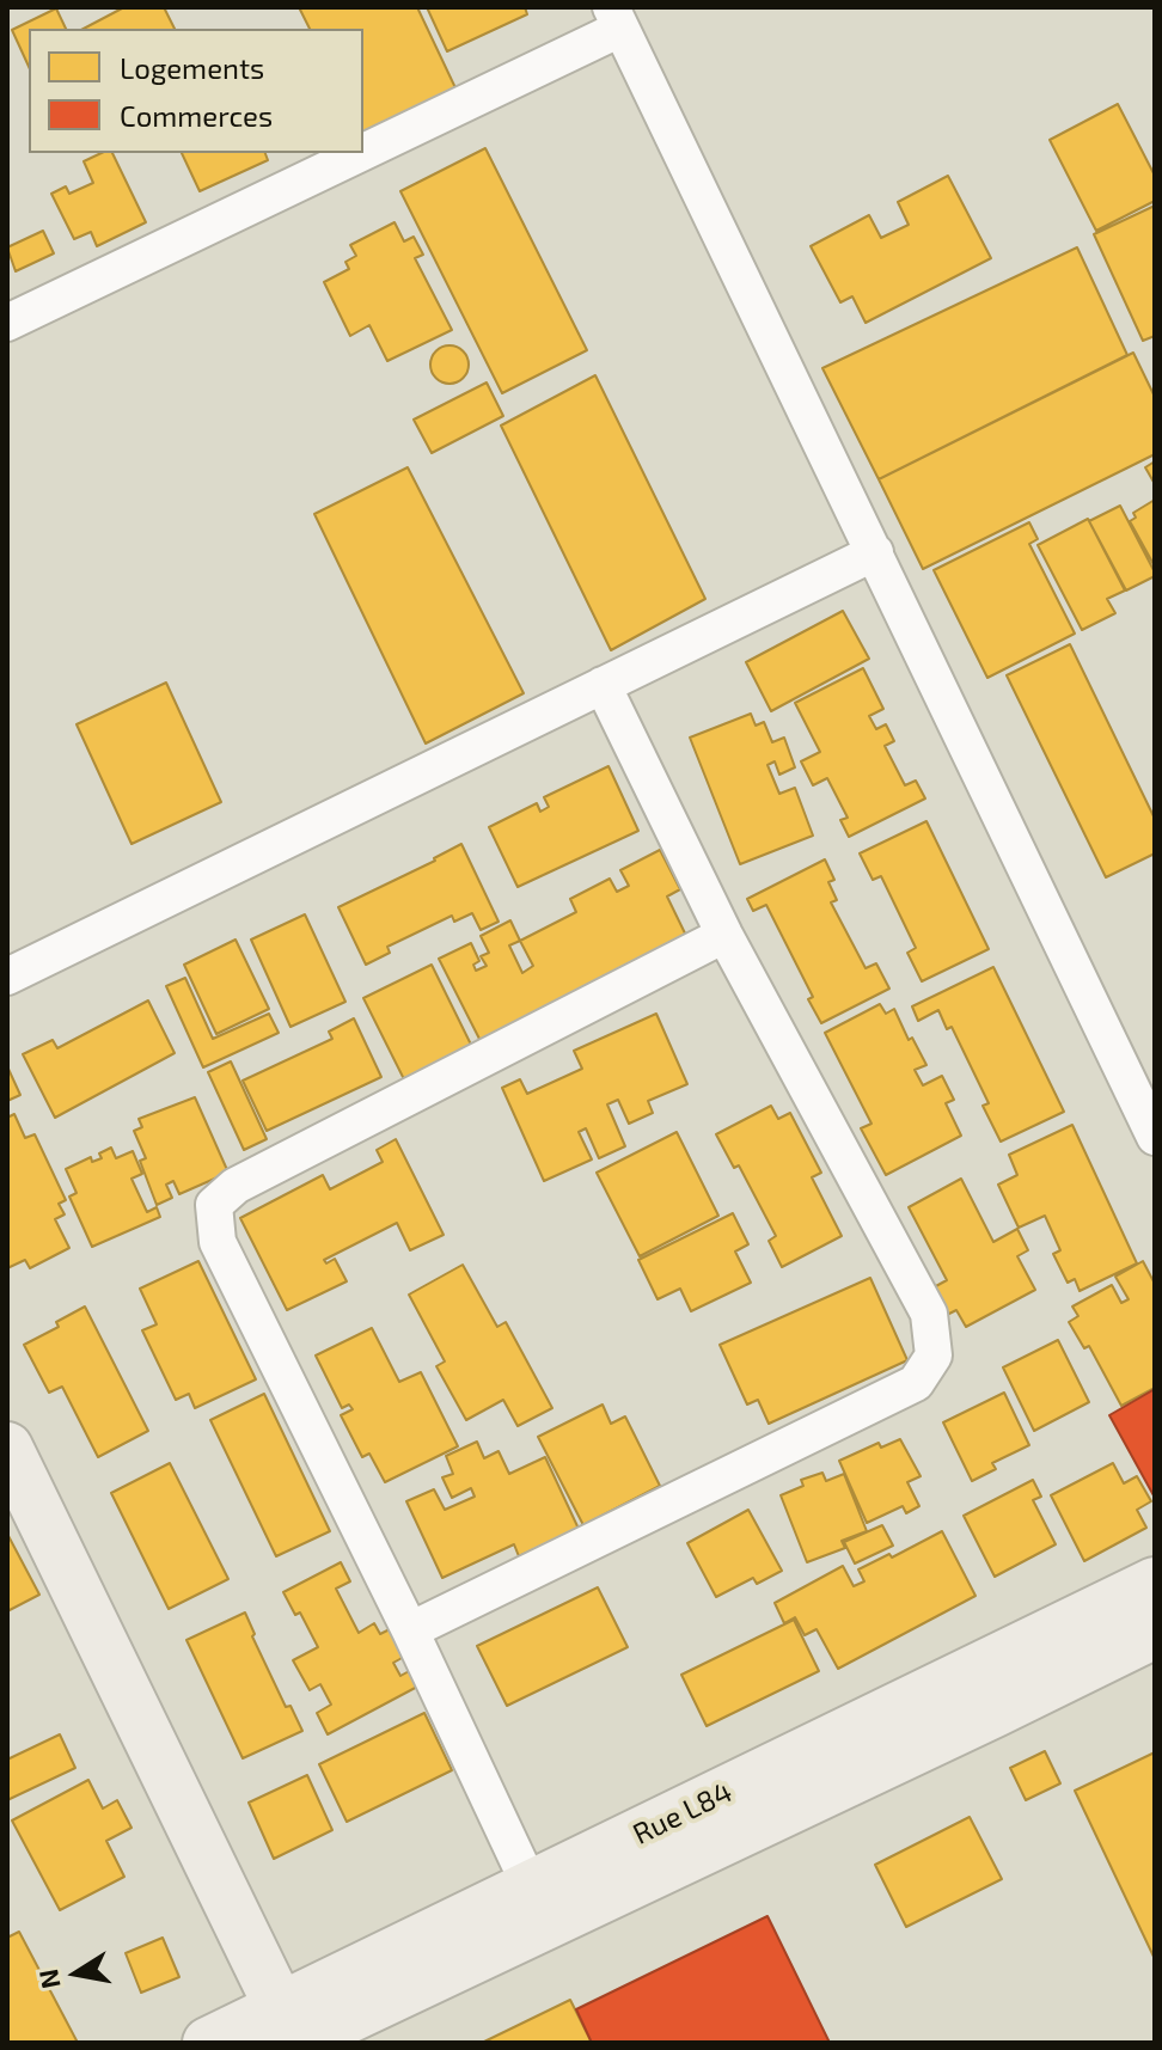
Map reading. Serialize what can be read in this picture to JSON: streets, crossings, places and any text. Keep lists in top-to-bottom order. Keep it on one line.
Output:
{"streets":{"street":["Rue L84"]},"legend":["Logements","Commerces"],"north":"left"}
